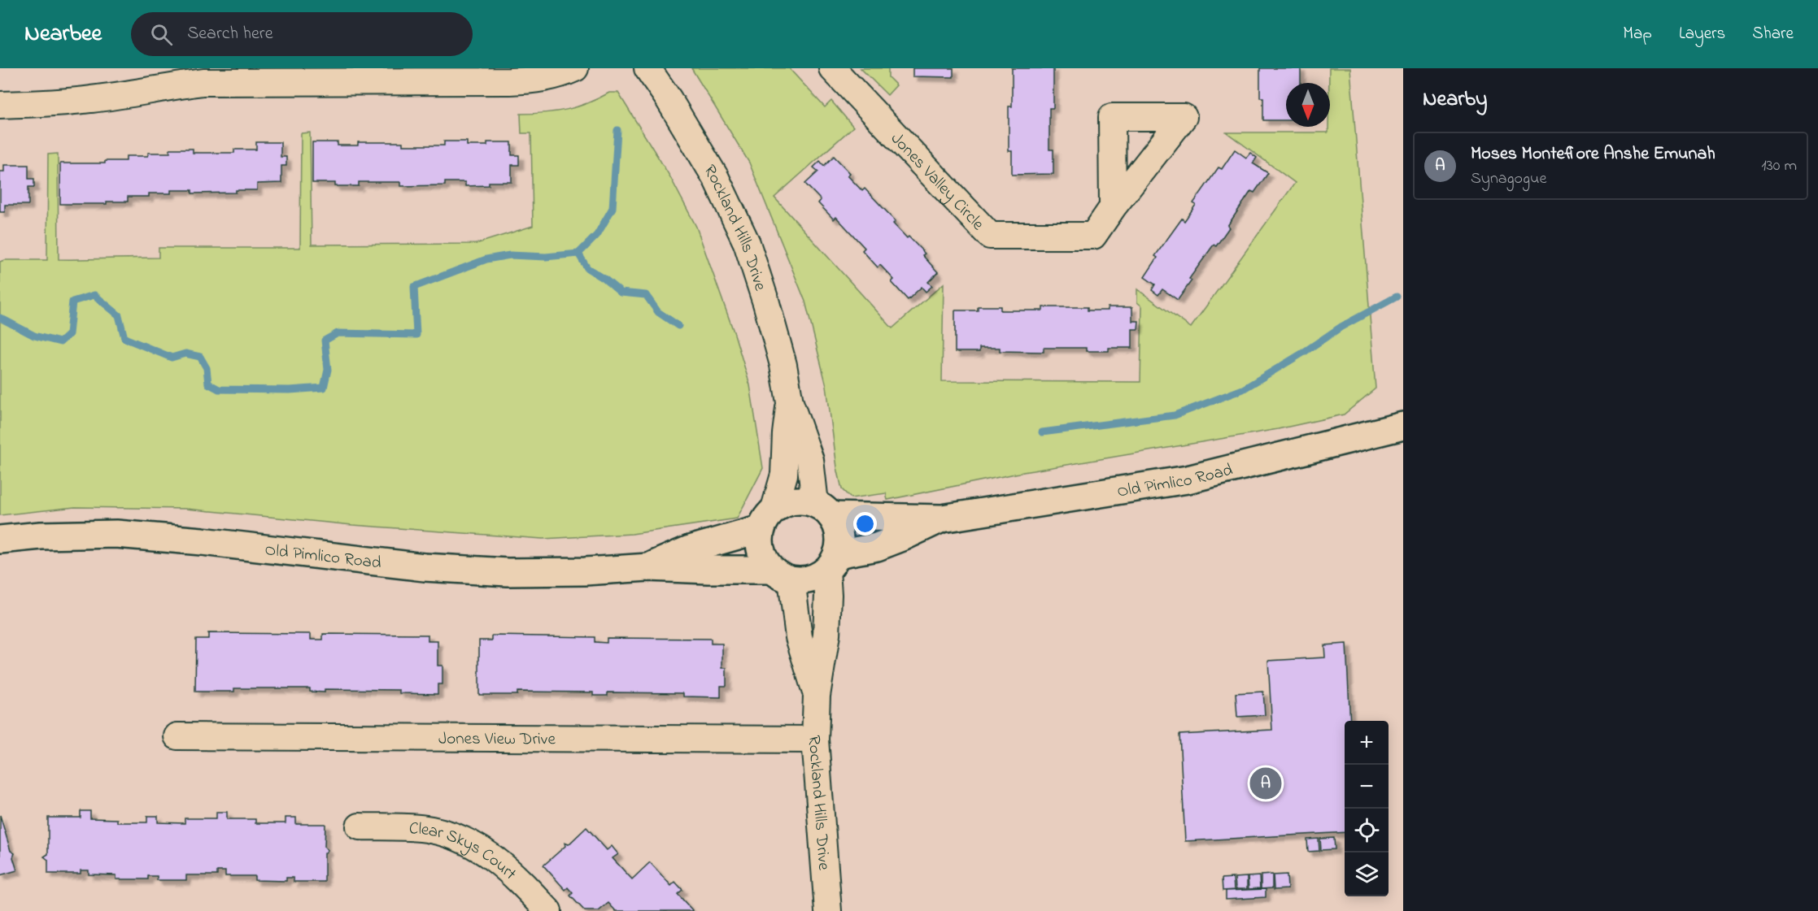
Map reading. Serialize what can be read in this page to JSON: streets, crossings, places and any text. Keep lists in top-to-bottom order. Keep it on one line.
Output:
{"streets":{"street":["Jones Valley Circle","Rockland Hills Drive","Old Pimlico Road","Jones View Drive","Clear Skys Court"]},"crossings":[["Rockland Hills Drive","Old Pimlico Road"],["Rockland Hills Drive","Jones View Drive"]],"north":"bottom","page":{"header":"Nearbee","search":"Search here","nav":["Map","Layers","Share"],"heading":"Nearby","list":[{"mark":"A","name":"Moses Montefiore Anshe Emunah","note":"Synagogue","value":"130 m"}],"map_buttons":["+","−"],"pins":"A"}}
